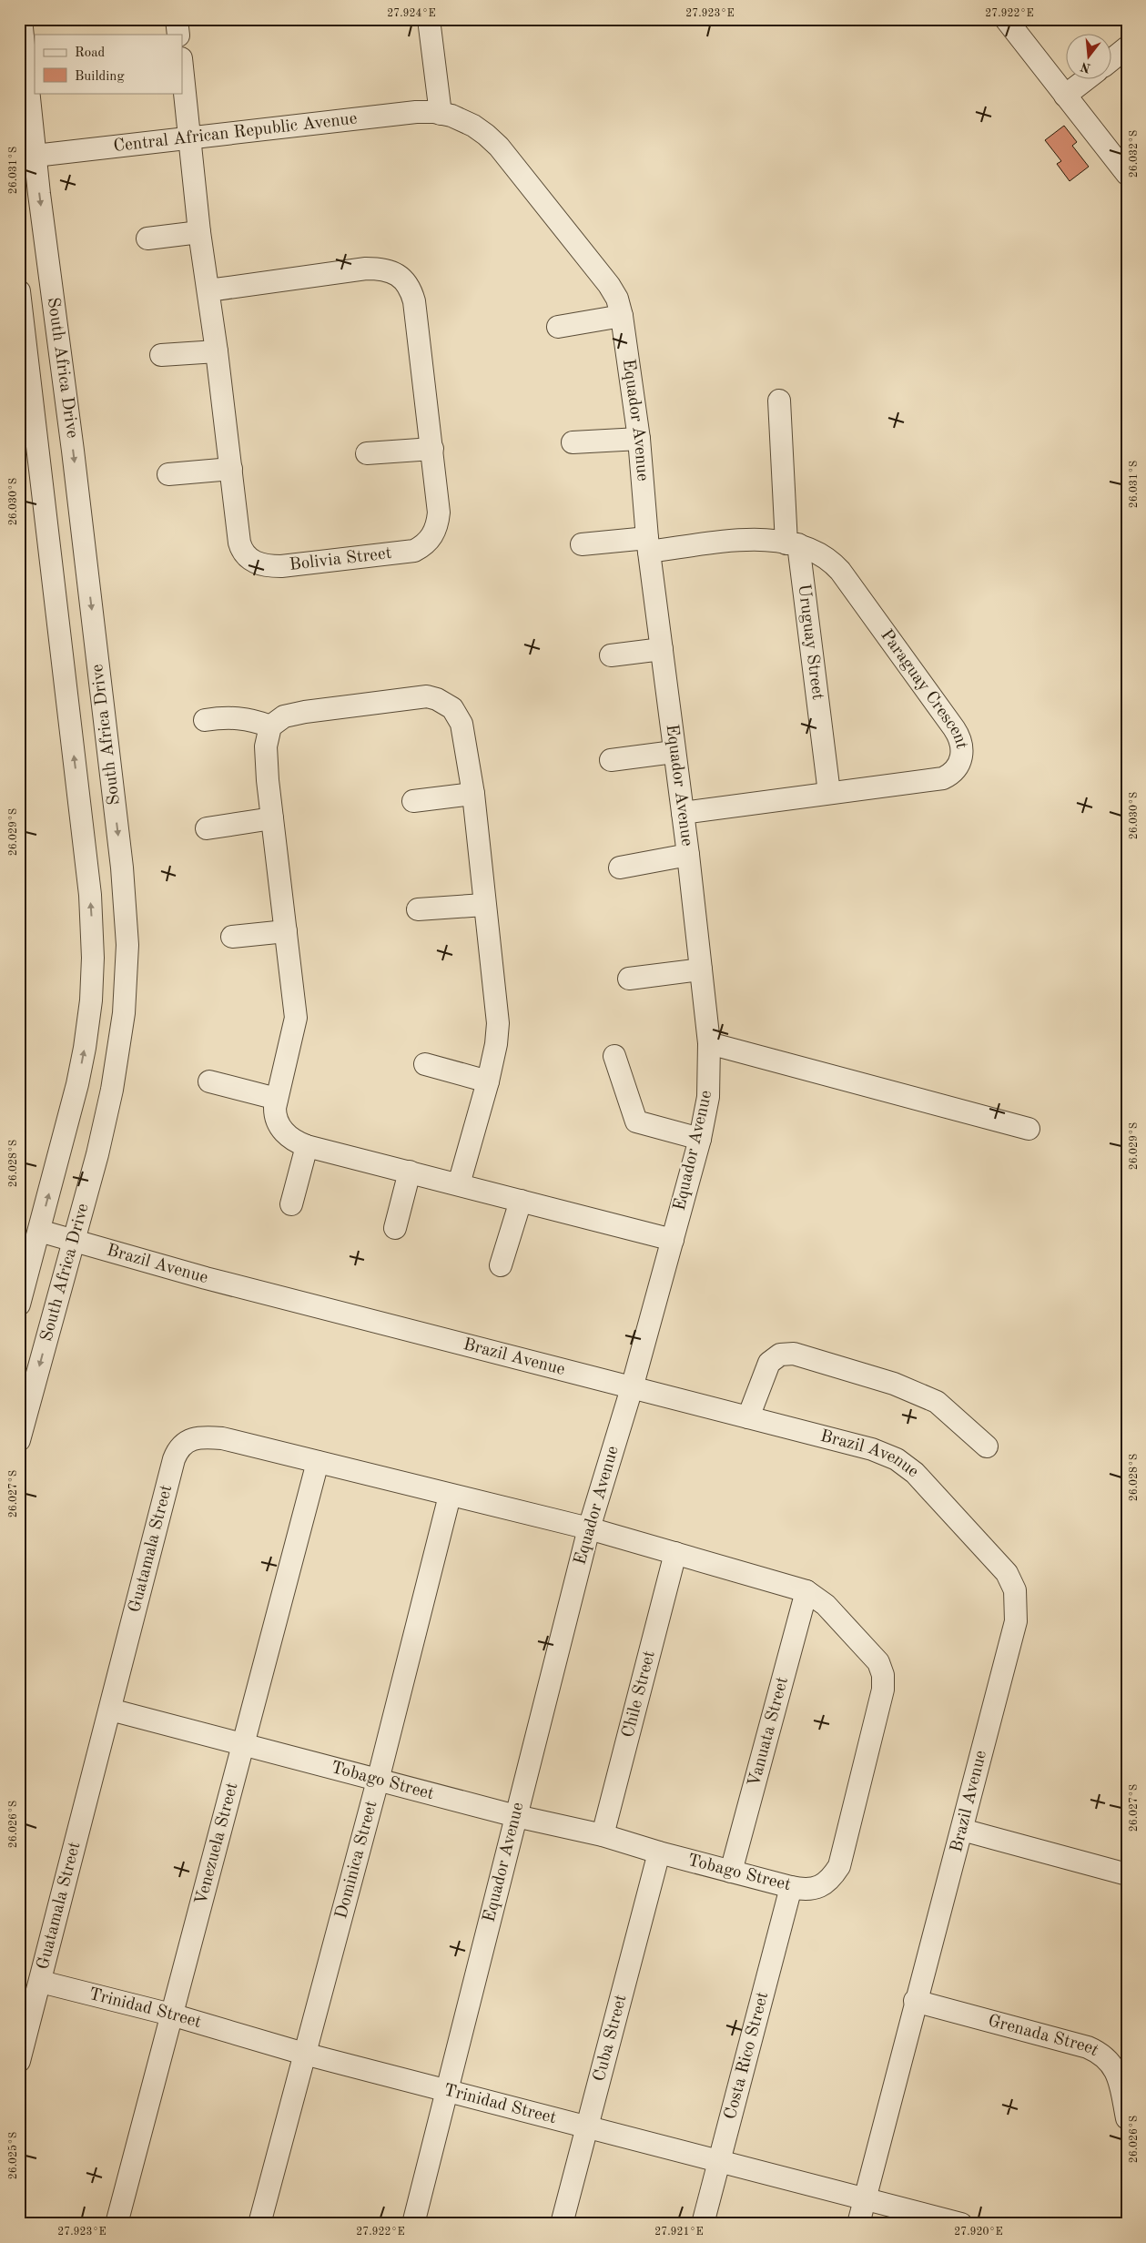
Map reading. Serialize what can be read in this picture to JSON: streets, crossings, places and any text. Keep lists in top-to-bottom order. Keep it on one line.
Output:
{"streets":{"street":["Central African Republic Avenue","South Africa Drive","Equador Avenue","Bolivia Street","Uruguay Street","Paraguay Crescent","Brazil Avenue","Guatamala Street","Chile Street","Vanuata Street","Tobago Street","Venezuela Street","Dominica Street","Trinidad Street","Grenada Street","Cuba Street","Costa Rico Street"]},"crossings":[["Central African Republic Avenue","South Africa Drive"],["Central African Republic Avenue","Equador Avenue"],["Central African Republic Avenue","Bolivia Street"],["South Africa Drive","Brazil Avenue"],["Equador Avenue","Paraguay Crescent"],["Equador Avenue","Brazil Avenue"],["Equador Avenue","Guatamala Street"],["Equador Avenue","Tobago Street"],["Equador Avenue","Trinidad Street"],["Uruguay Street","Paraguay Crescent"],["Brazil Avenue","Trinidad Street"],["Brazil Avenue","Grenada Street"],["Guatamala Street","Tobago Street"],["Guatamala Street","Venezuela Street"],["Guatamala Street","Dominica Street"],["Guatamala Street","Trinidad Street"],["Chile Street","Tobago Street"],["Vanuata Street","Tobago Street"],["Tobago Street","Venezuela Street"],["Tobago Street","Dominica Street"],["Tobago Street","Cuba Street"],["Tobago Street","Costa Rico Street"],["Venezuela Street","Trinidad Street"],["Dominica Street","Trinidad Street"],["Trinidad Street","Cuba Street"],["Trinidad Street","Costa Rico Street"]],"legend":["Road","Building"],"north":"bottom","coordinates":["27.924°E","27.923°E","27.922°E","26.032°S","26.031°S","26.030°S","26.029°S","26.028°S","26.027°S","26.026°S","26.025°S","27.921°E","27.920°E"]}
